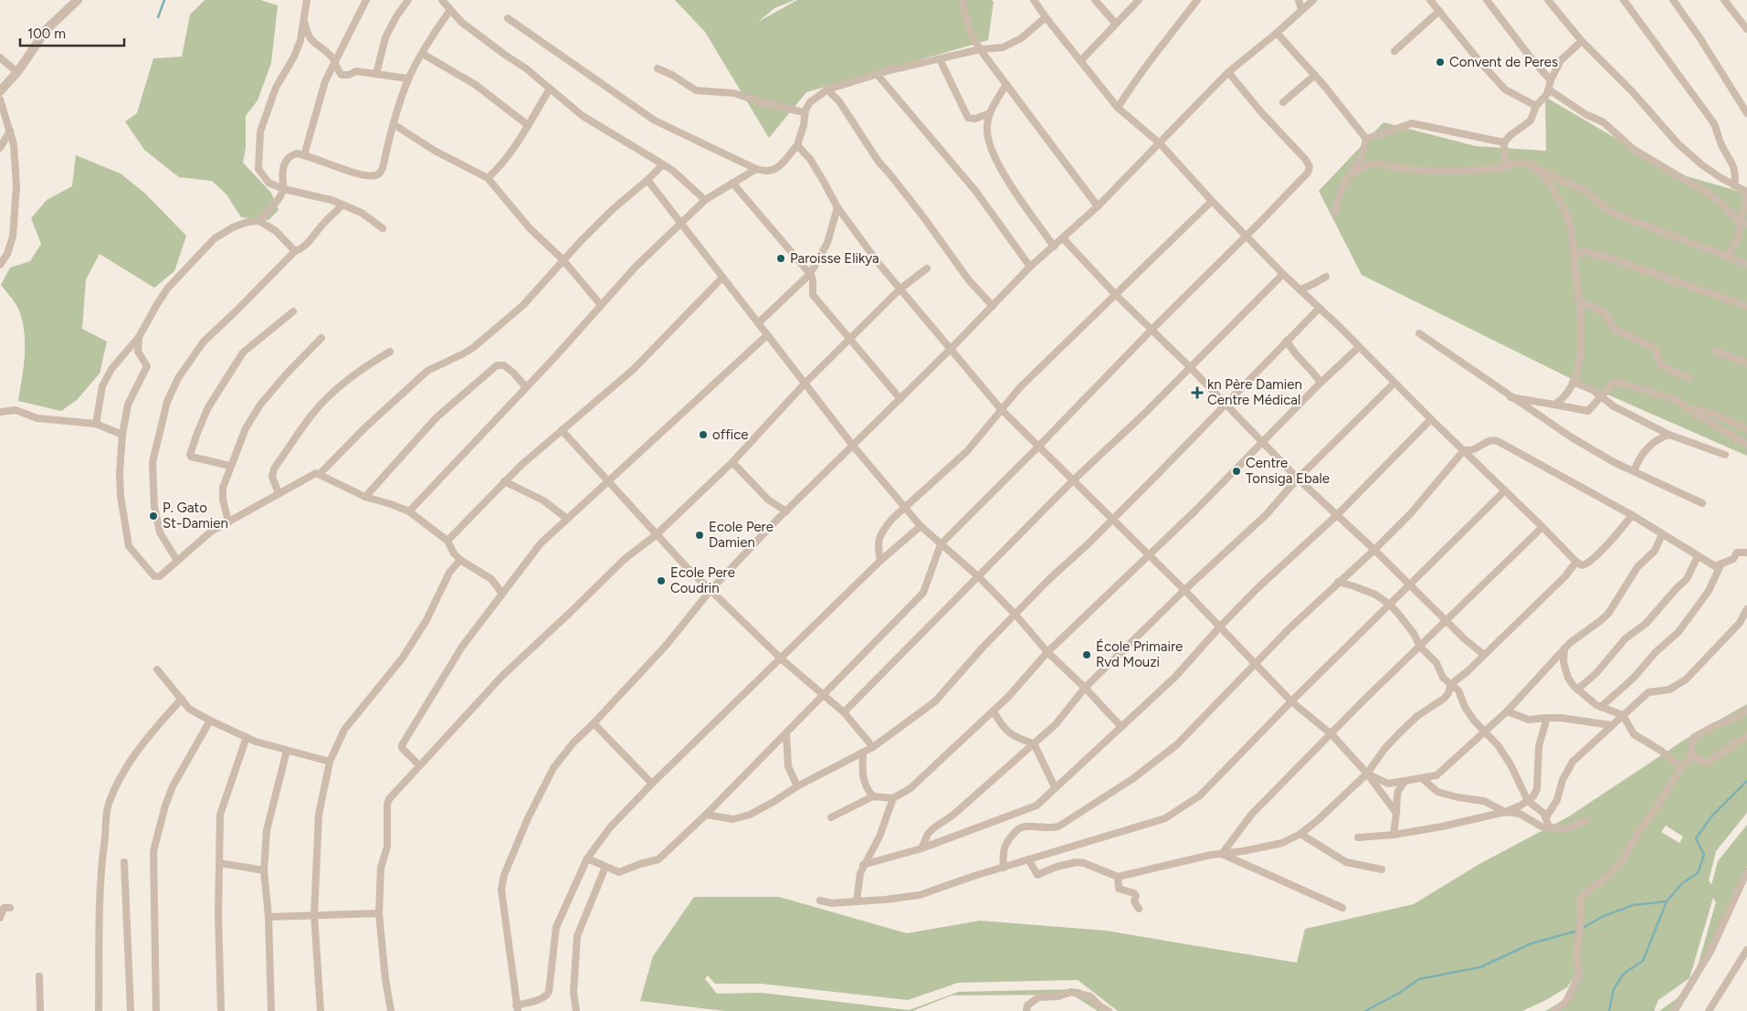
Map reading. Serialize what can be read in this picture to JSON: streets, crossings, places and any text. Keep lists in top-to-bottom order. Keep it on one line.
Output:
{"places":{"other":["Convent de Peres","Paroisse Elikya","office","Centre Tonsiga Ebale","P. Gato St-Damien","Ecole Pere Damien","Ecole Pere Coudrin","École Primaire Rvd Mouzi"],"health":["kn Père Damien Centre Médical"]},"scale_bar":"100 m"}
